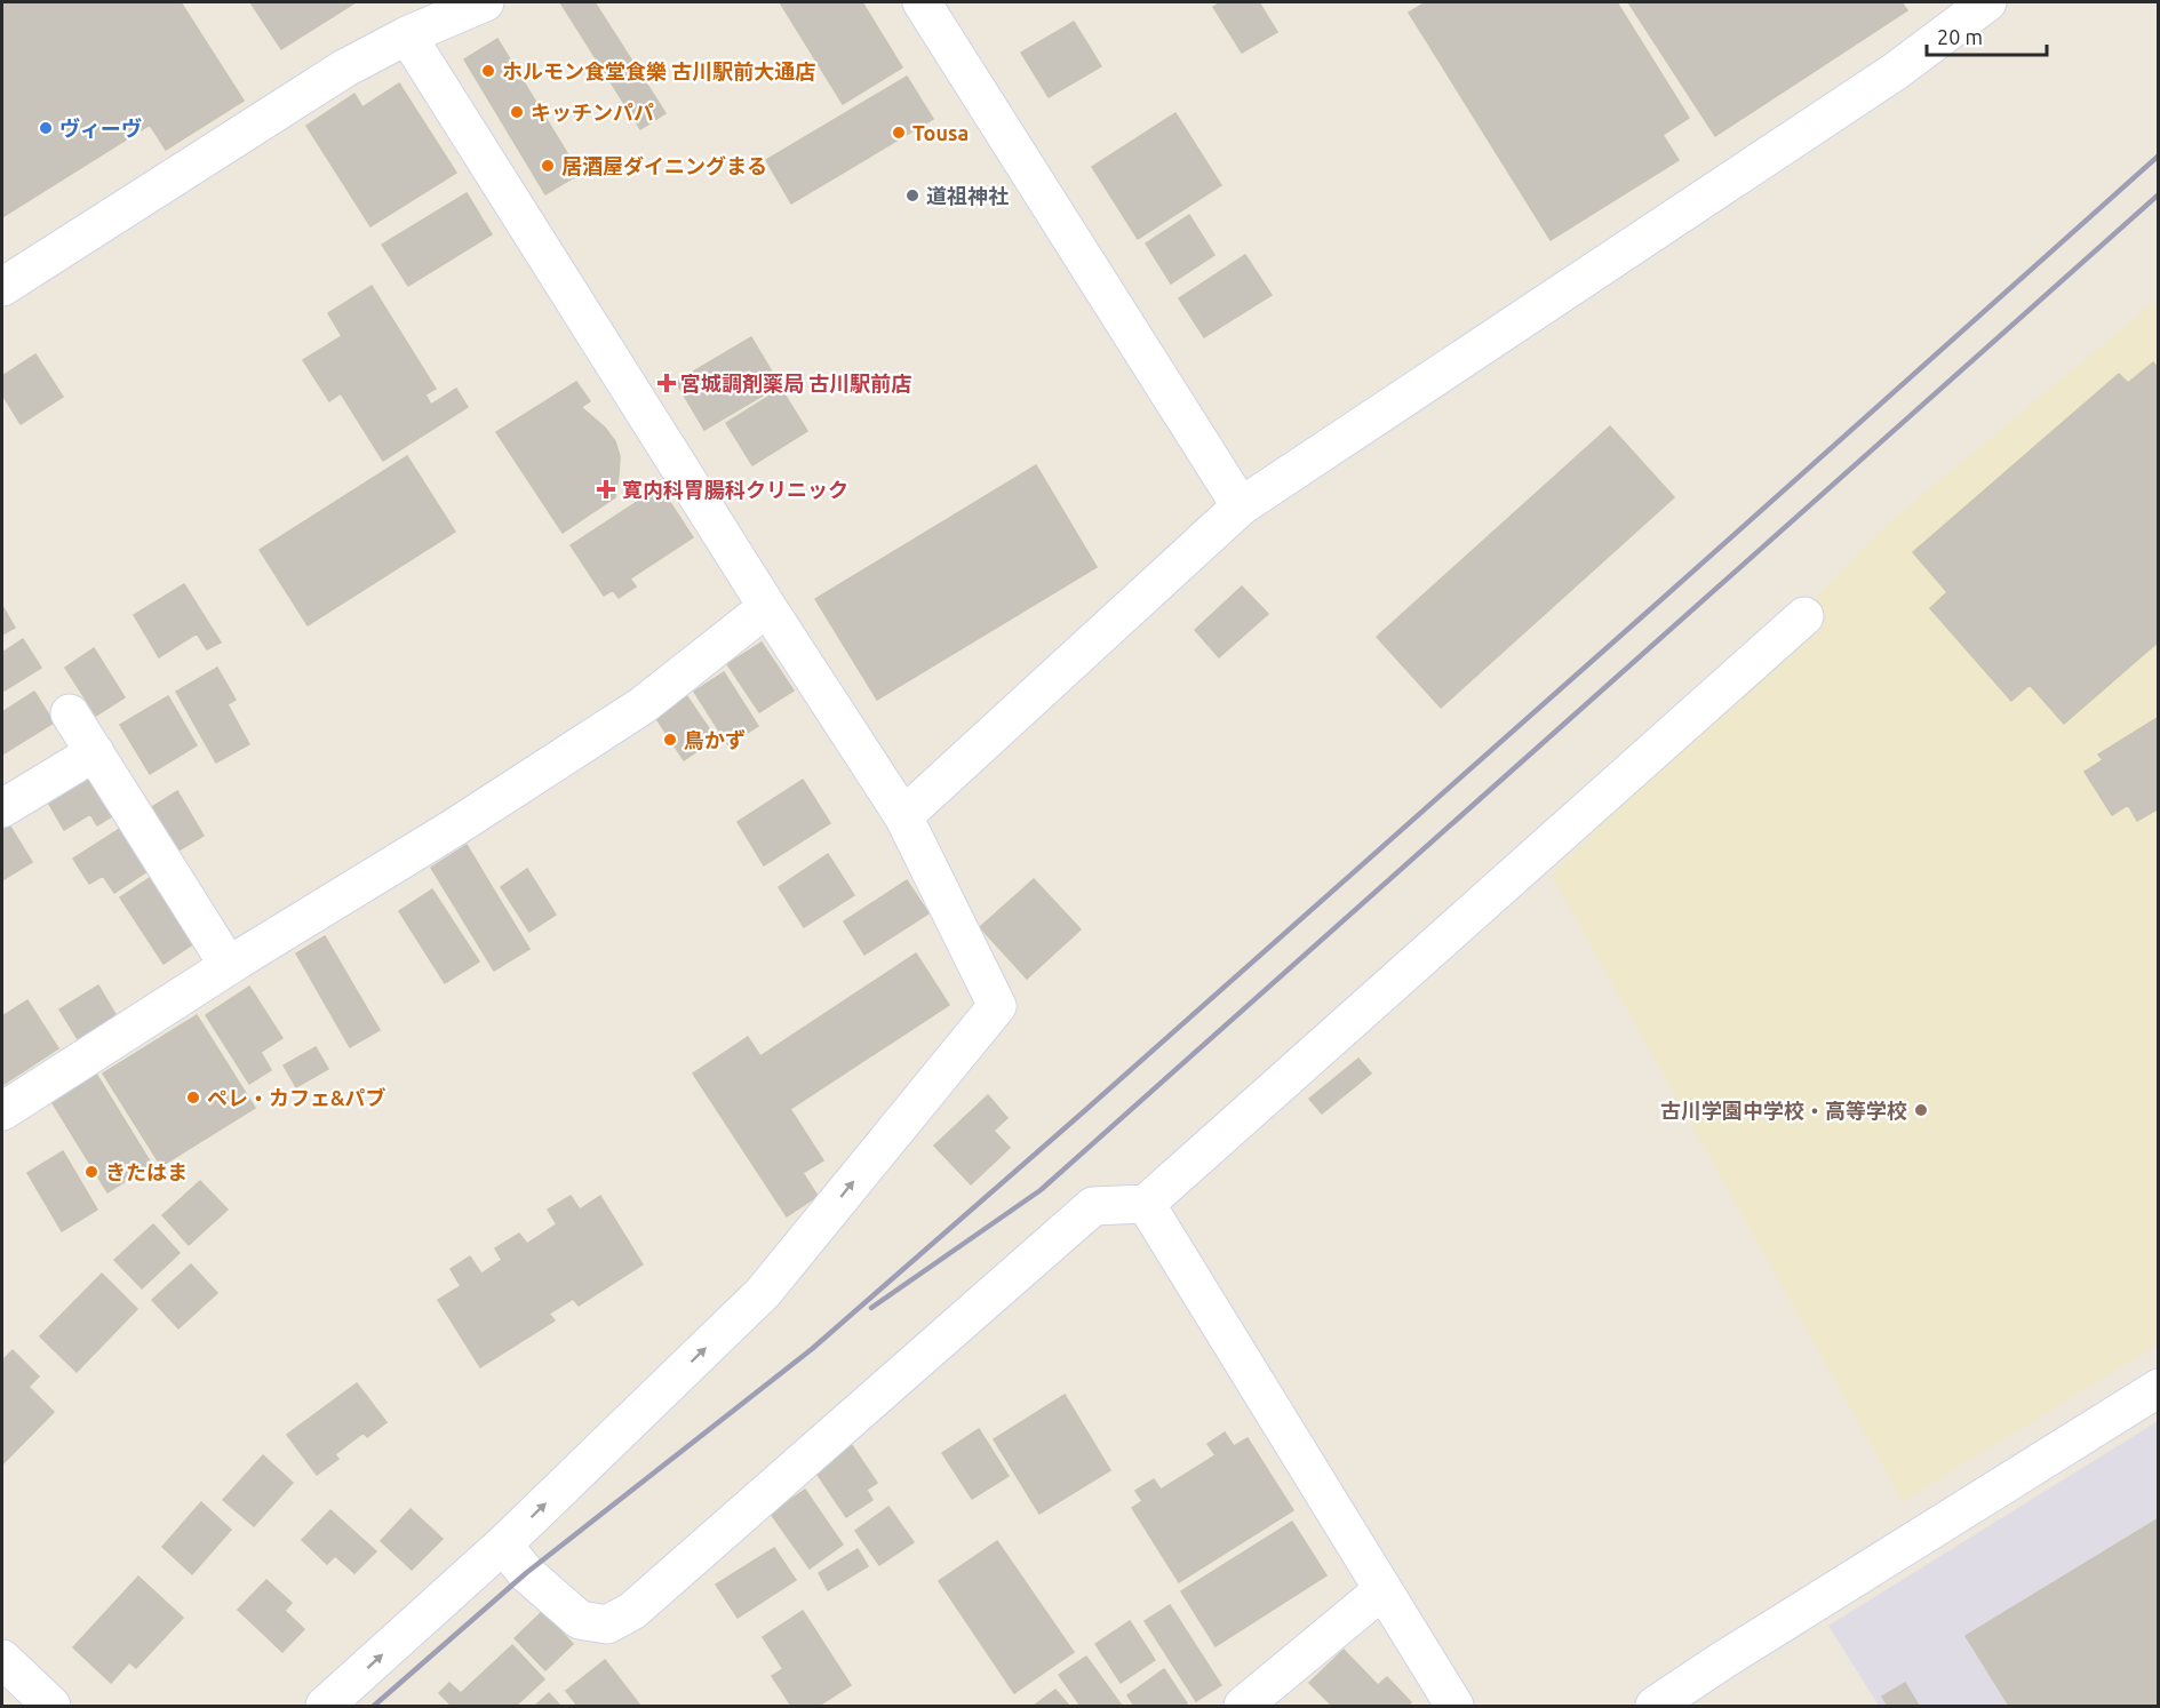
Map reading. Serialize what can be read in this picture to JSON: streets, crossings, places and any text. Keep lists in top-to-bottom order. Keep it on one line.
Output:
{"places":{"other":["ホルモン食堂食樂 古川駅前大通店","キッチンパパ","ヴィーヴ","Tousa","居酒屋ダイニングまる","道祖神社","鳥かず","ペレ・カフェ&パブ","古川学園中学校・高等学校","きたはま"],"health":["宮城調剤薬局 古川駅前店","寛内科胃腸科クリニック"]},"scale_bar":"20 m"}
